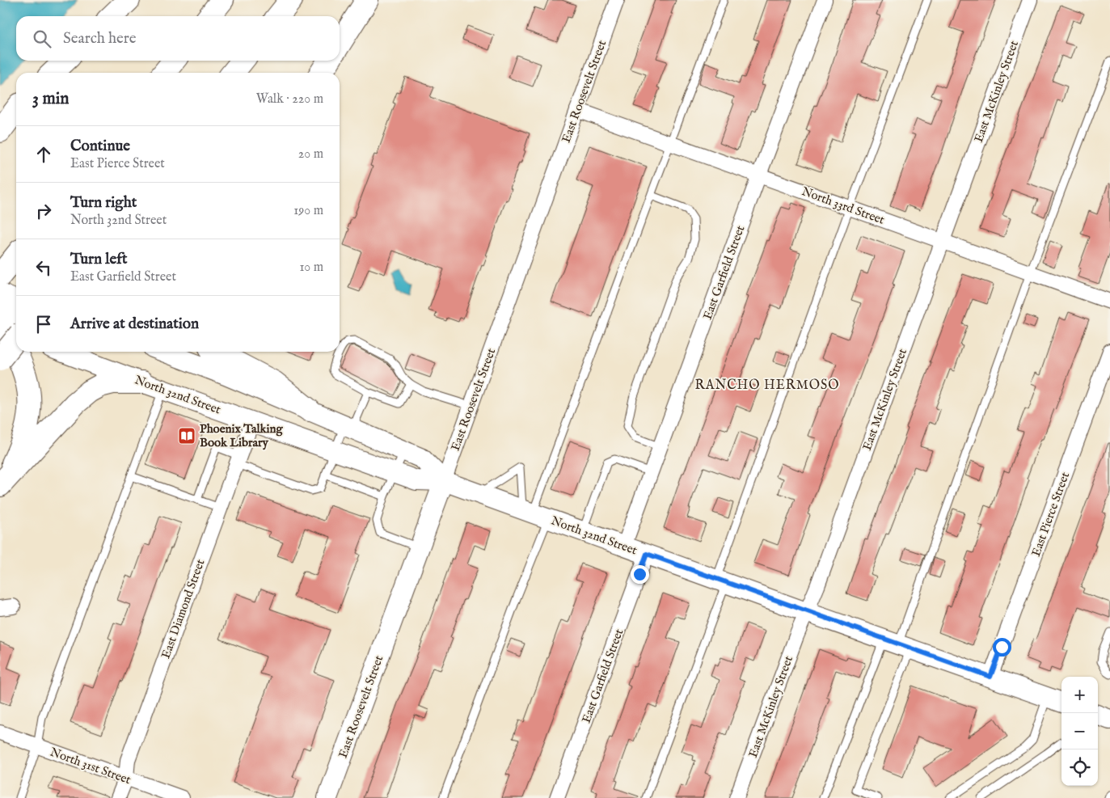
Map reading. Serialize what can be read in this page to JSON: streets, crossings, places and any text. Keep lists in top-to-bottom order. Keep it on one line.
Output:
{"streets":{"main road":["East Roosevelt Street","North 32nd Street"],"street":["East McKinley Street","North 33rd Street","East Garfield Street","East Pierce Street","East Diamond Street","North 31st Street"]},"crossings":[["East Roosevelt Street","North 33rd Street"],["East Roosevelt Street","North 32nd Street"],["East McKinley Street","North 33rd Street"],["East McKinley Street","North 32nd Street"],["North 33rd Street","East Garfield Street"],["East Garfield Street","North 32nd Street"],["North 32nd Street","East Pierce Street"],["North 32nd Street","East Diamond Street"],["East Diamond Street","North 31st Street"]],"districts":["RANCHO HERMOSO"],"places":{"library":["Phoenix Talking Book Library"]},"page":{"search":"Search here","heading":["3 min","Walk · 220 m"],"list":[["Continue","East Pierce Street","20 m"],["Turn right","North 32nd Street","190 m"],["Turn left","East Garfield Street","10 m"],"Arrive at destination"],"map_buttons":["+","−"]}}
